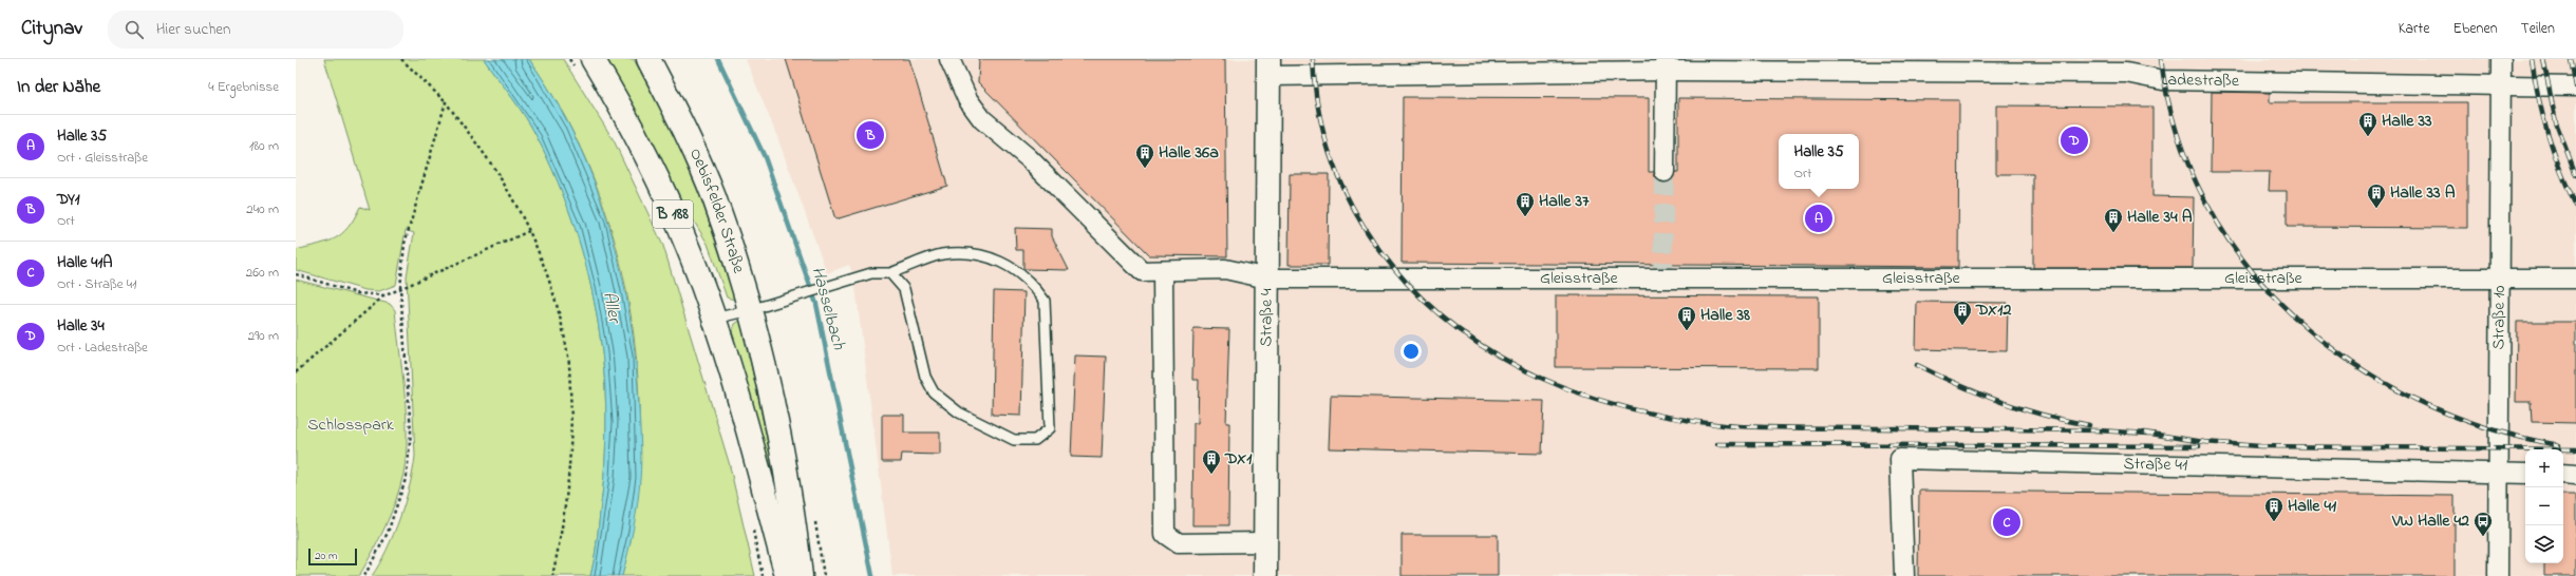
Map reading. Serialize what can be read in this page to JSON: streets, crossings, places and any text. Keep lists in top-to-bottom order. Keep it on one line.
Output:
{"streets":{"main road":["Oebisfelder Straße","B 188","Straße 4"],"street":["Ladestraße","Gleisstraße","Straße 10","Straße 41"]},"crossings":[["Ladestraße","Straße 4"],["Ladestraße","Straße 10"],["Gleisstraße","Straße 4"],["Gleisstraße","Straße 10"],["Straße 10","Straße 41"]],"water":["Aller","Hasselbach"],"parks":["Schlosspark"],"places":{"building":["Halle 33","Halle 36a","Halle 33 A","Halle 37","Halle 34 A","DX12","Halle 38","DX1","Halle 41"],"bus stop":["VW Halle 42"]},"scale_bar":"20 m","page":{"header":"Citynav","search":"Hier suchen","nav":["Karte","Ebenen","Teilen"],"heading":["In der Nähe","4 Ergebnisse"],"list":[{"mark":"A","name":"Halle 35","note":"Ort · Gleisstraße","value":"180 m"},{"mark":"B","name":"DY1","note":"Ort","value":"240 m"},{"mark":"C","name":"Halle 41A","note":"Ort · Straße 41","value":"260 m"},{"mark":"D","name":"Halle 34","note":"Ort · Ladestraße","value":"290 m"}],"pins":["B","D","A","C"],"popup":["Halle 35","Ort"],"map_buttons":["+","−"],"scale":"20 m"}}
